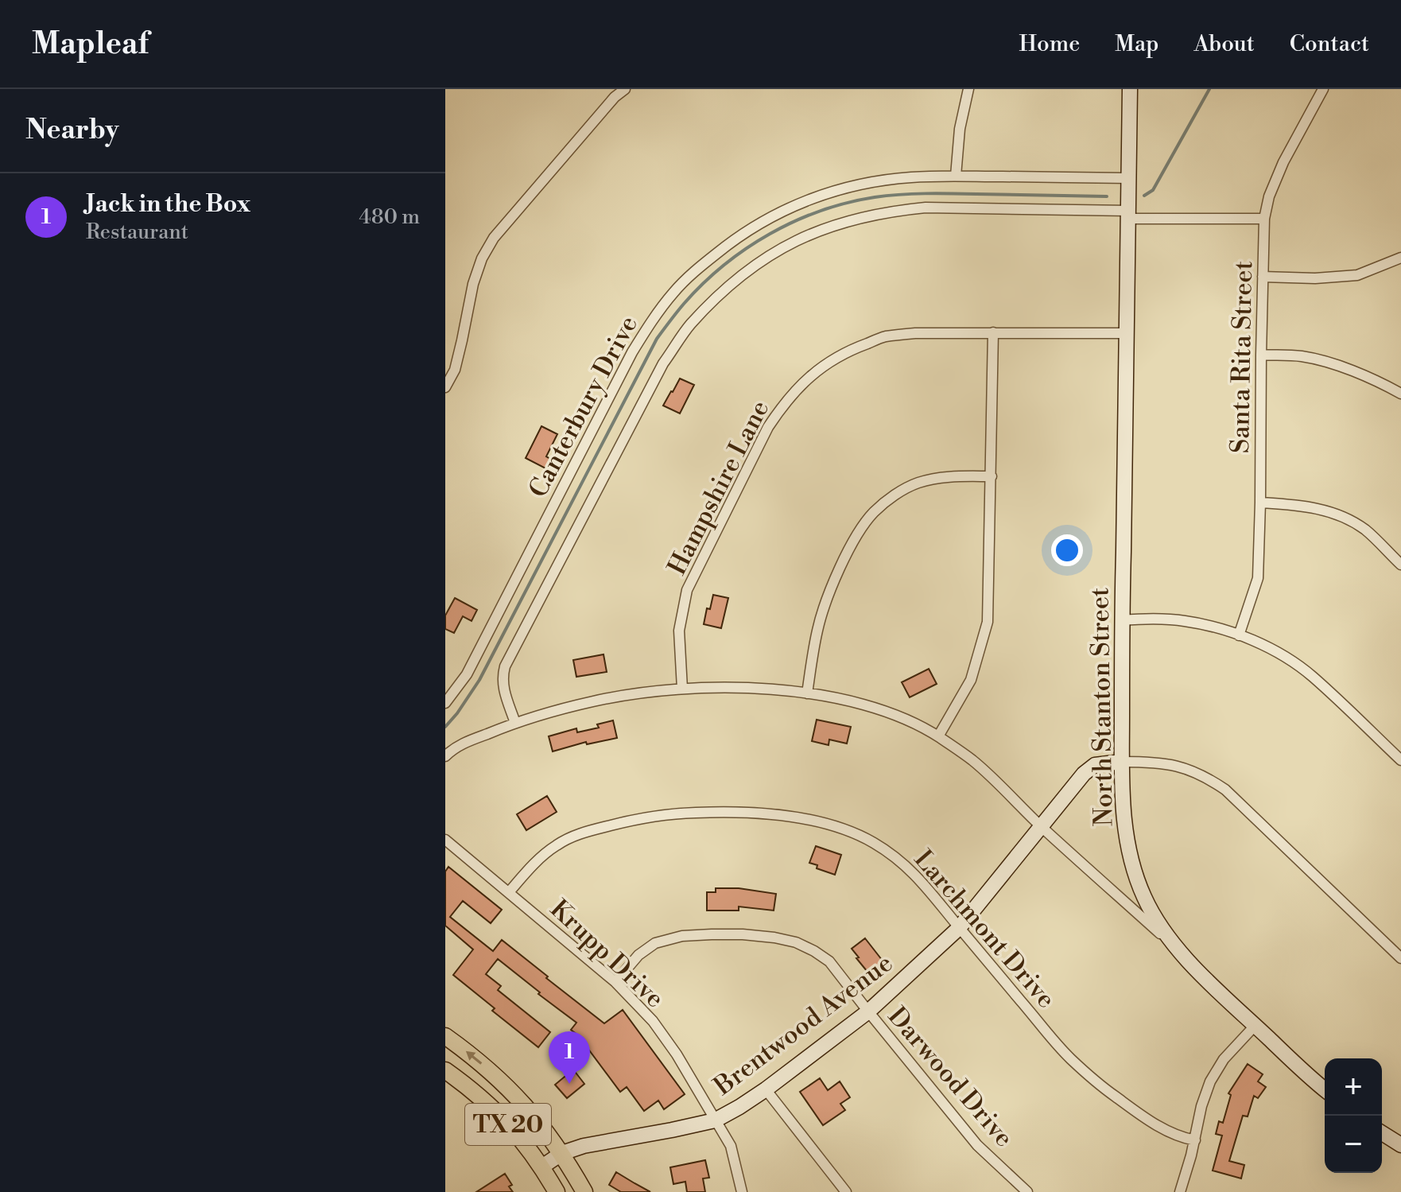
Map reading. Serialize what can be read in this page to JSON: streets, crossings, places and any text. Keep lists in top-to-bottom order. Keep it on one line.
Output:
{"streets":{"main road":["TX 20"],"street":["Santa Rita Street","Canterbury Drive","Hampshire Lane","North Stanton Street","Larchmont Drive","Krupp Drive","Brentwood Avenue","Darwood Drive"]},"crossings":[["Santa Rita Street","Canterbury Drive"],["Canterbury Drive","North Stanton Street"],["Hampshire Lane","North Stanton Street"],["North Stanton Street","Brentwood Avenue"],["Larchmont Drive","Krupp Drive"],["Larchmont Drive","Brentwood Avenue"],["Krupp Drive","Brentwood Avenue"],["Krupp Drive","Darwood Drive"],["Brentwood Avenue","Darwood Drive"],["Brentwood Avenue","TX 20"]],"page":{"header":"Mapleaf","nav":["Home","Map","About","Contact"],"heading":"Nearby","list":[{"mark":"1","name":"Jack in the Box","note":"Restaurant","value":"480 m"}],"pins":"1","map_buttons":["+","−"]}}
